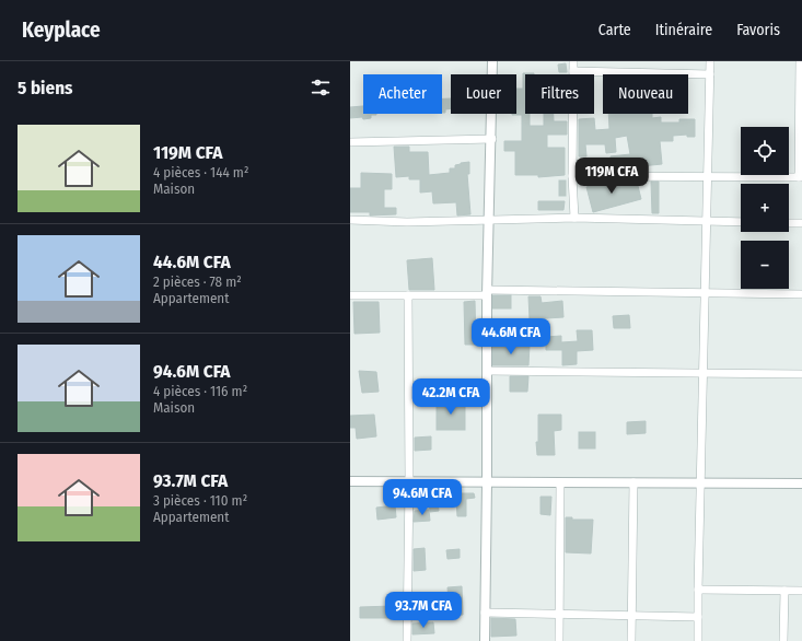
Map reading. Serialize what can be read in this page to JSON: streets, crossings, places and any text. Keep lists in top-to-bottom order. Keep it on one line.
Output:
{"page":{"header":"Keyplace","nav":["Carte","Itinéraire","Favoris"],"heading":"5 biens","chip":["Acheter","Louer","Filtres","Nouveau"],"list":[{"name":"119M CFA","note":"4 pièces · 144 m² · Maison"},{"name":"44.6M CFA","note":"2 pièces · 78 m² · Appartement"},{"name":"94.6M CFA","note":"4 pièces · 116 m² · Maison"},{"name":"93.7M CFA","note":"3 pièces · 110 m² · Appartement"}],"map_buttons":["+","−"],"price":["119M CFA","44.6M CFA","42.2M CFA","94.6M CFA","93.7M CFA"]}}
